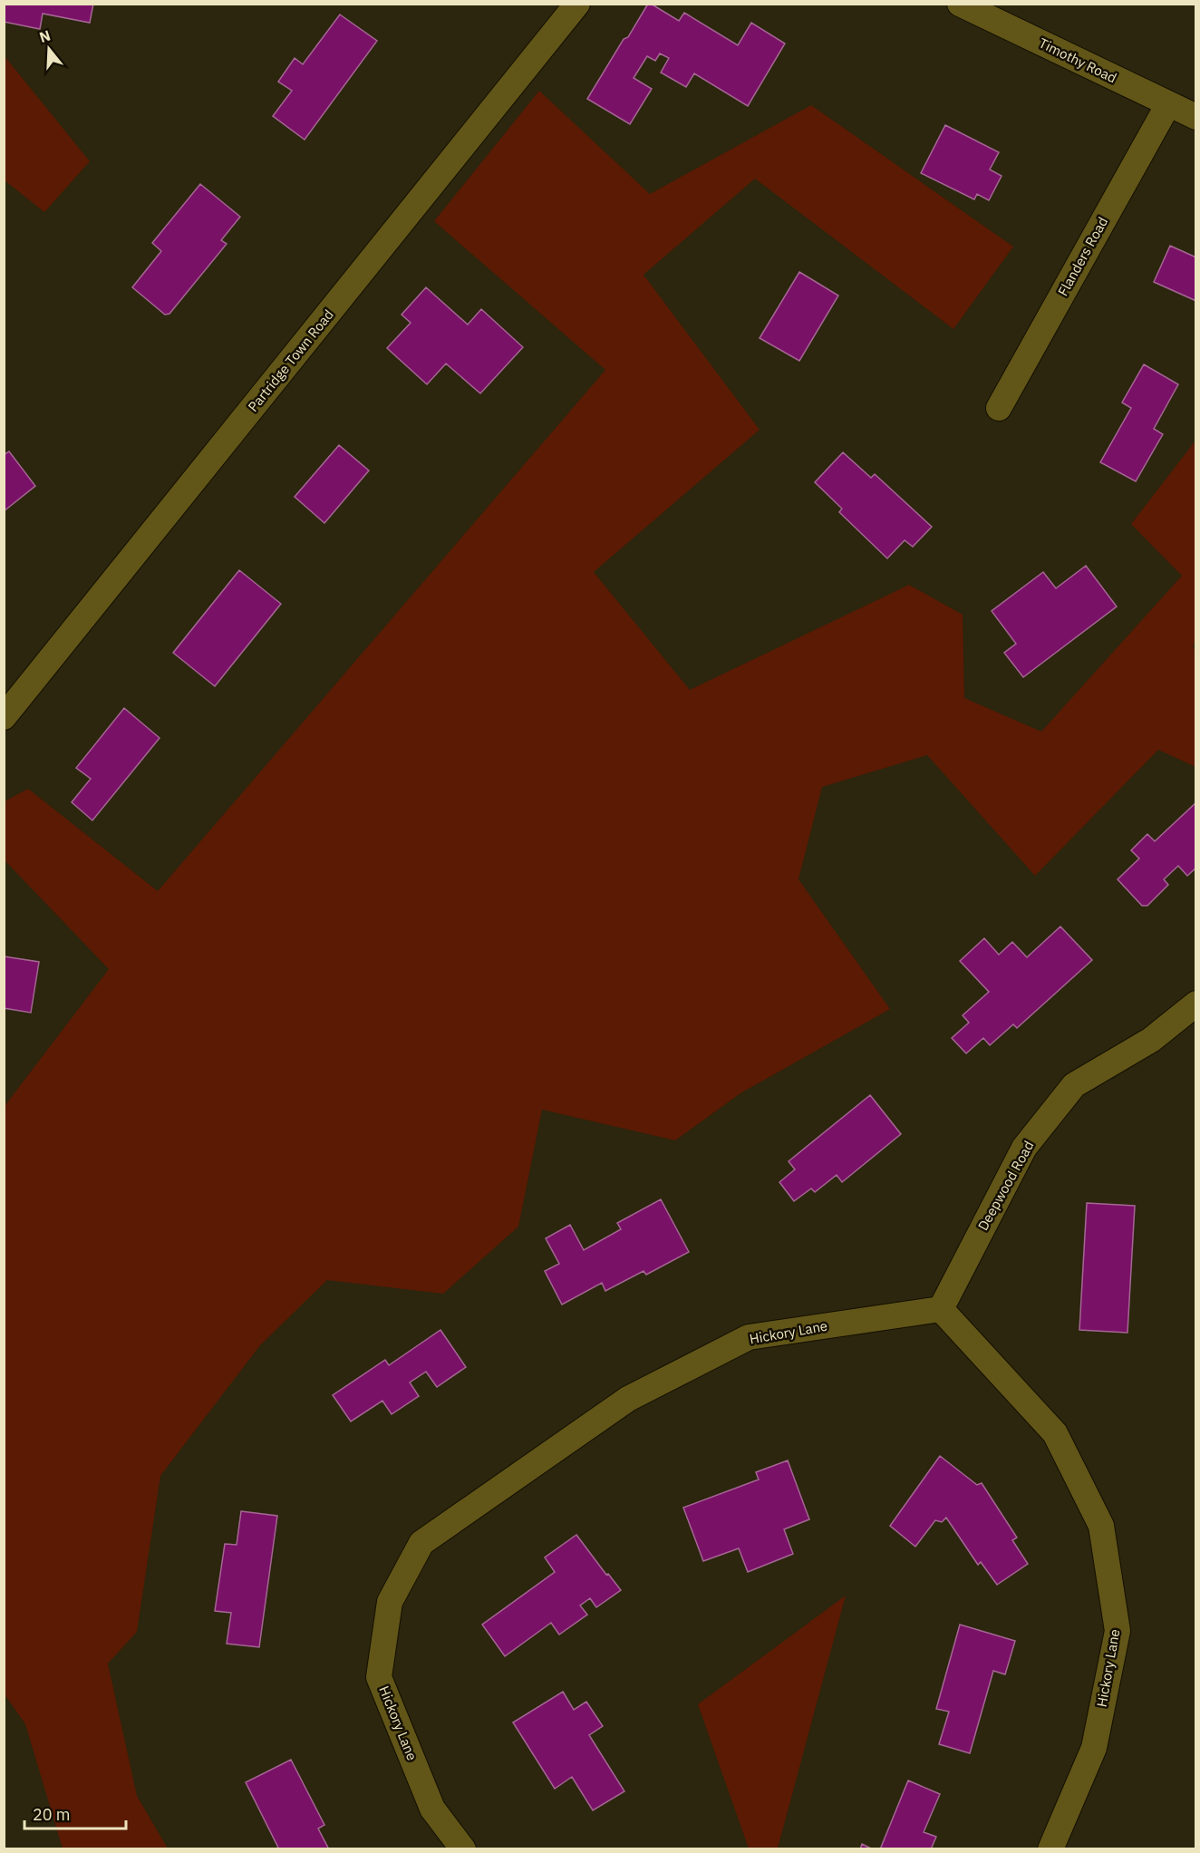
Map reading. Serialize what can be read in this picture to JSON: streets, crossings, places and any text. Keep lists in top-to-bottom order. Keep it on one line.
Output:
{"streets":{"street":["Timothy Road","Flanders Road","Partridge Town Road","Deepwood Road","Hickory Lane"]},"crossings":[["Timothy Road","Flanders Road"],["Deepwood Road","Hickory Lane"]],"scale_bar":"20 m","north":"top"}
